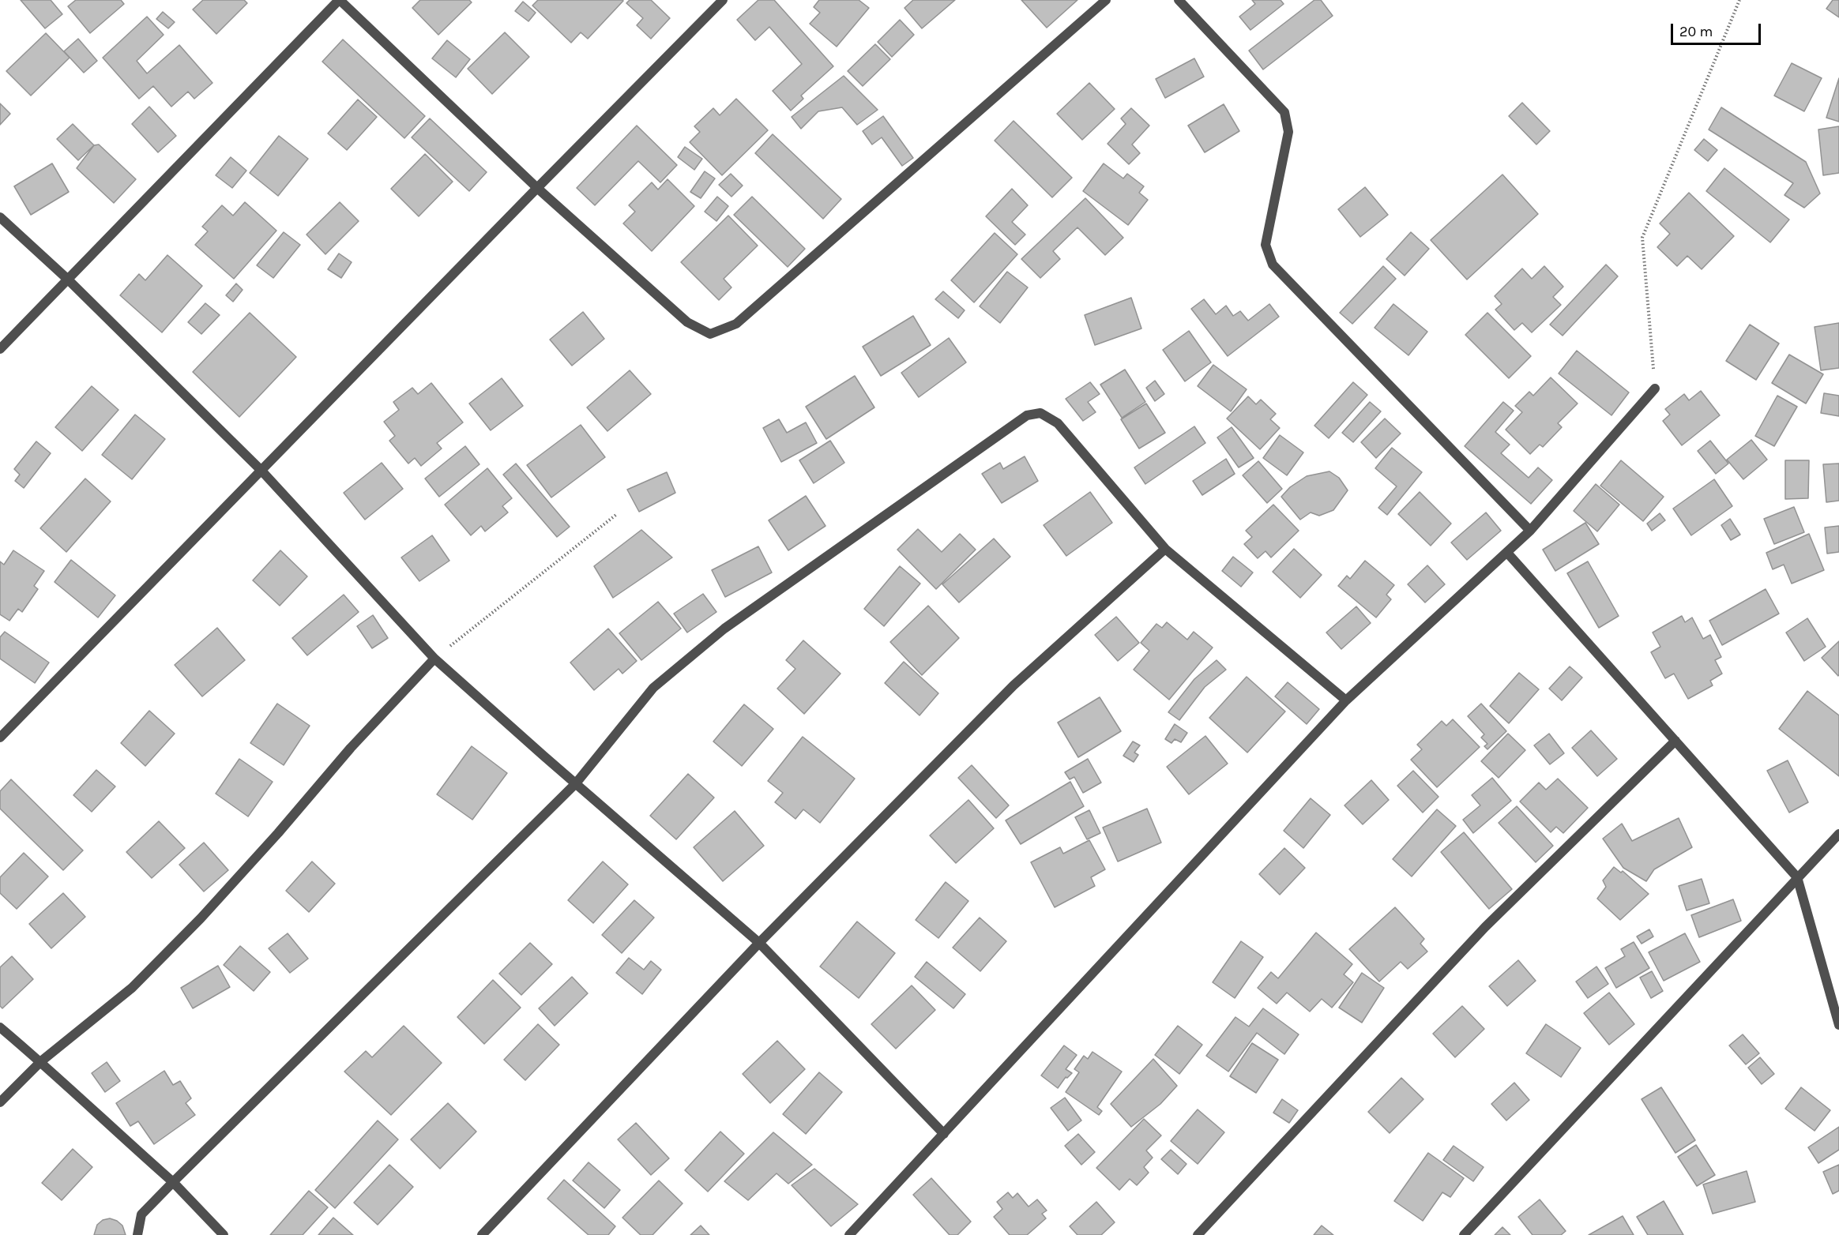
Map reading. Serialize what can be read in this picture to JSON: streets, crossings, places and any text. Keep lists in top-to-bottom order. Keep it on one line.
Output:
{"scale_bar":"20 m"}
